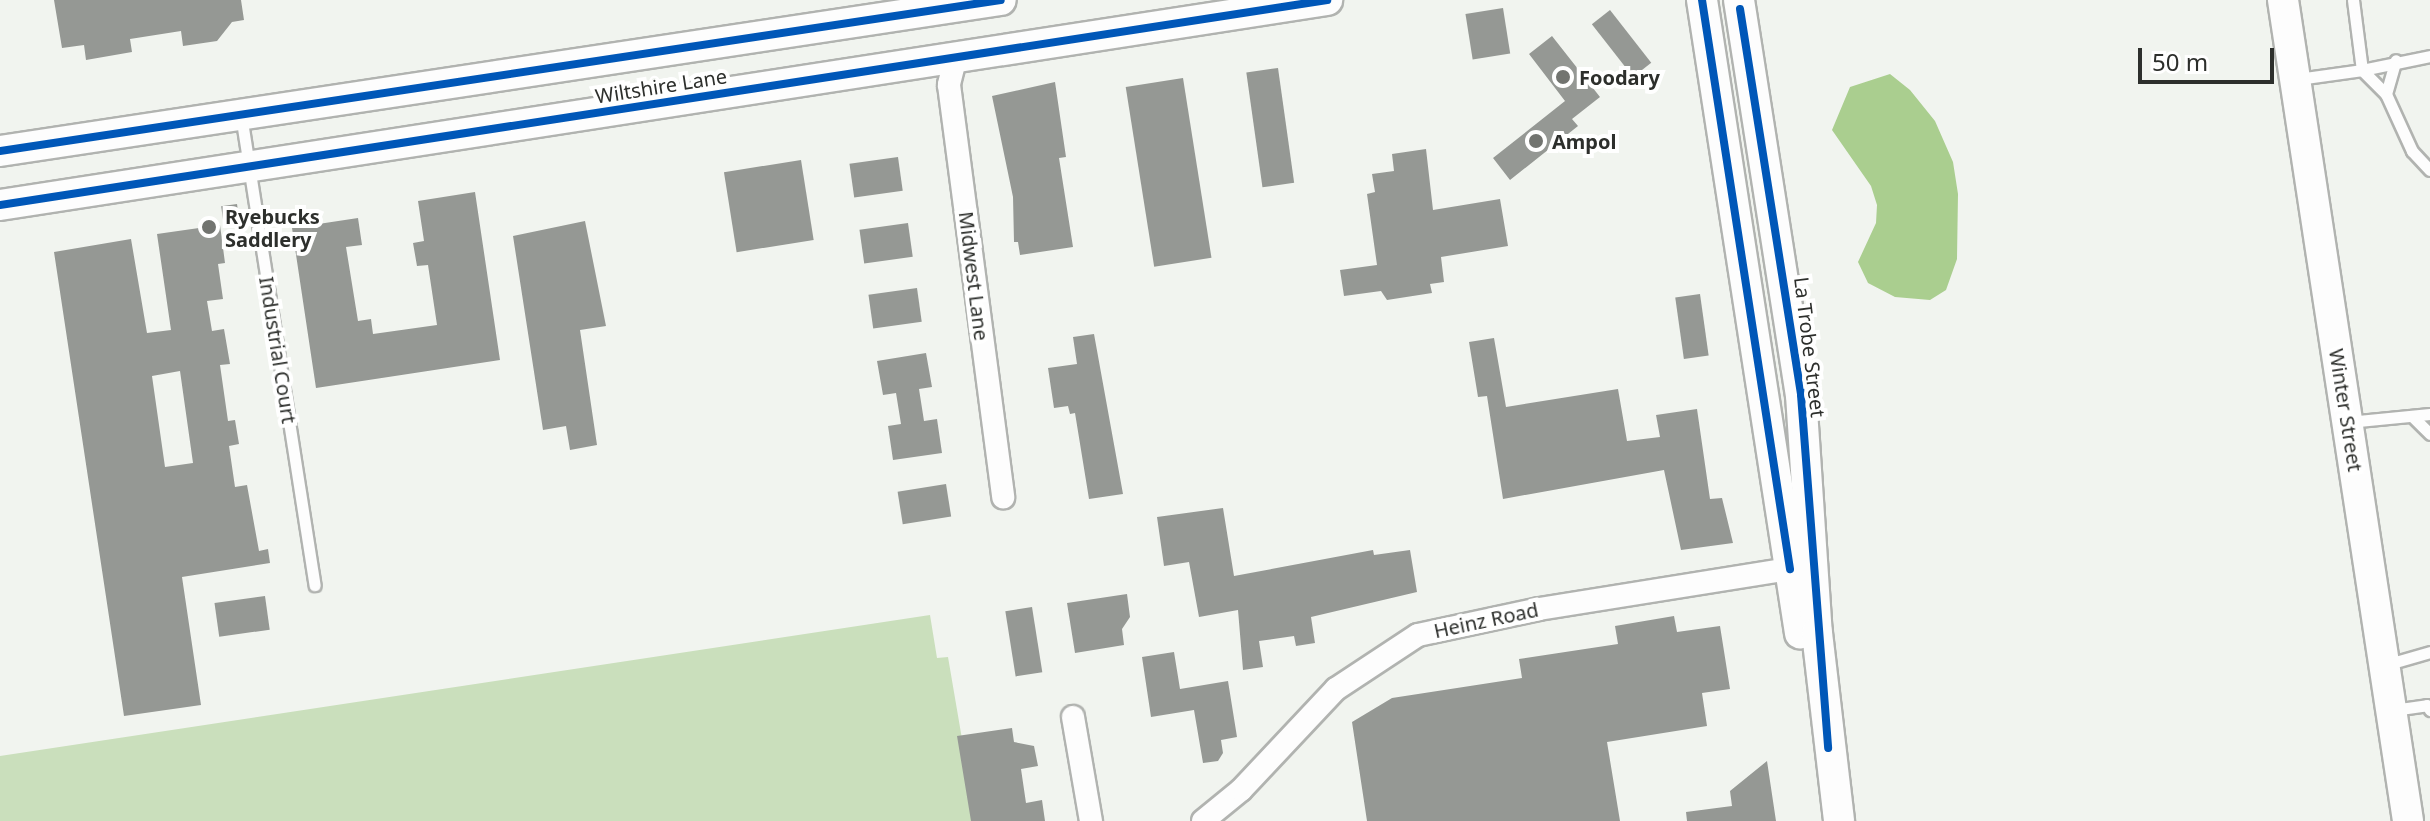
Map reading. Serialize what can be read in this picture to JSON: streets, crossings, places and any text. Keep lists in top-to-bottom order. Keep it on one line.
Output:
{"streets":{"main road":["Wiltshire Lane","La Trobe Street","Winter Street"],"street":["Midwest Lane","Heinz Road"],"lane":["Industrial Court"]},"crossings":[["Wiltshire Lane","Midwest Lane"],["Wiltshire Lane","Industrial Court"],["La Trobe Street","Heinz Road"]],"places":["Foodary","Ampol","Ryebucks Saddlery"],"scale_bar":"50 m"}
